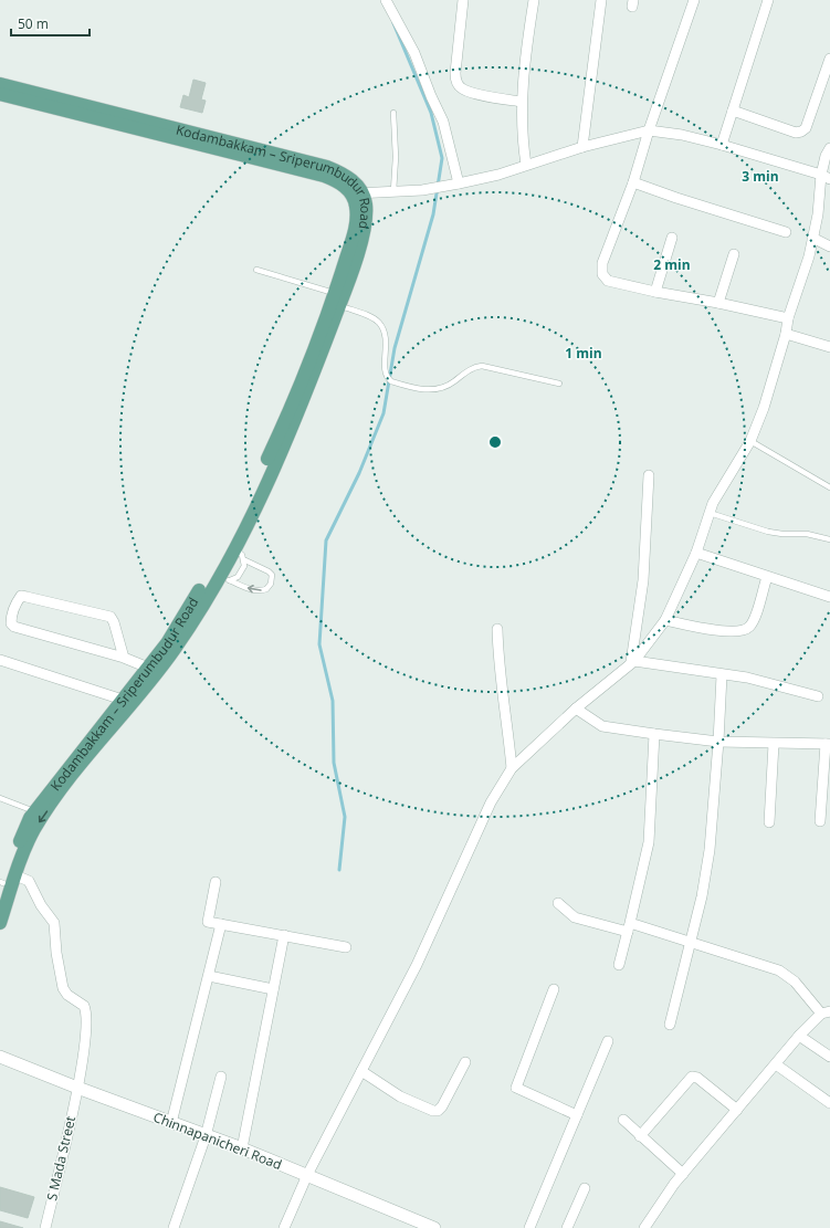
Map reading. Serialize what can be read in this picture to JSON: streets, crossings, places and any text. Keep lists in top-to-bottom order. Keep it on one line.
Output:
{"streets":{"main road":["Kodambakkam – Sriperumbudur Road"],"street":["Chinnapanicheri Road","S Mada Street"]},"crossings":[["Kodambakkam – Sriperumbudur Road","S Mada Street"],["Chinnapanicheri Road","S Mada Street"]],"scale_bar":"50 m","rings":["3 min","2 min","1 min"]}
